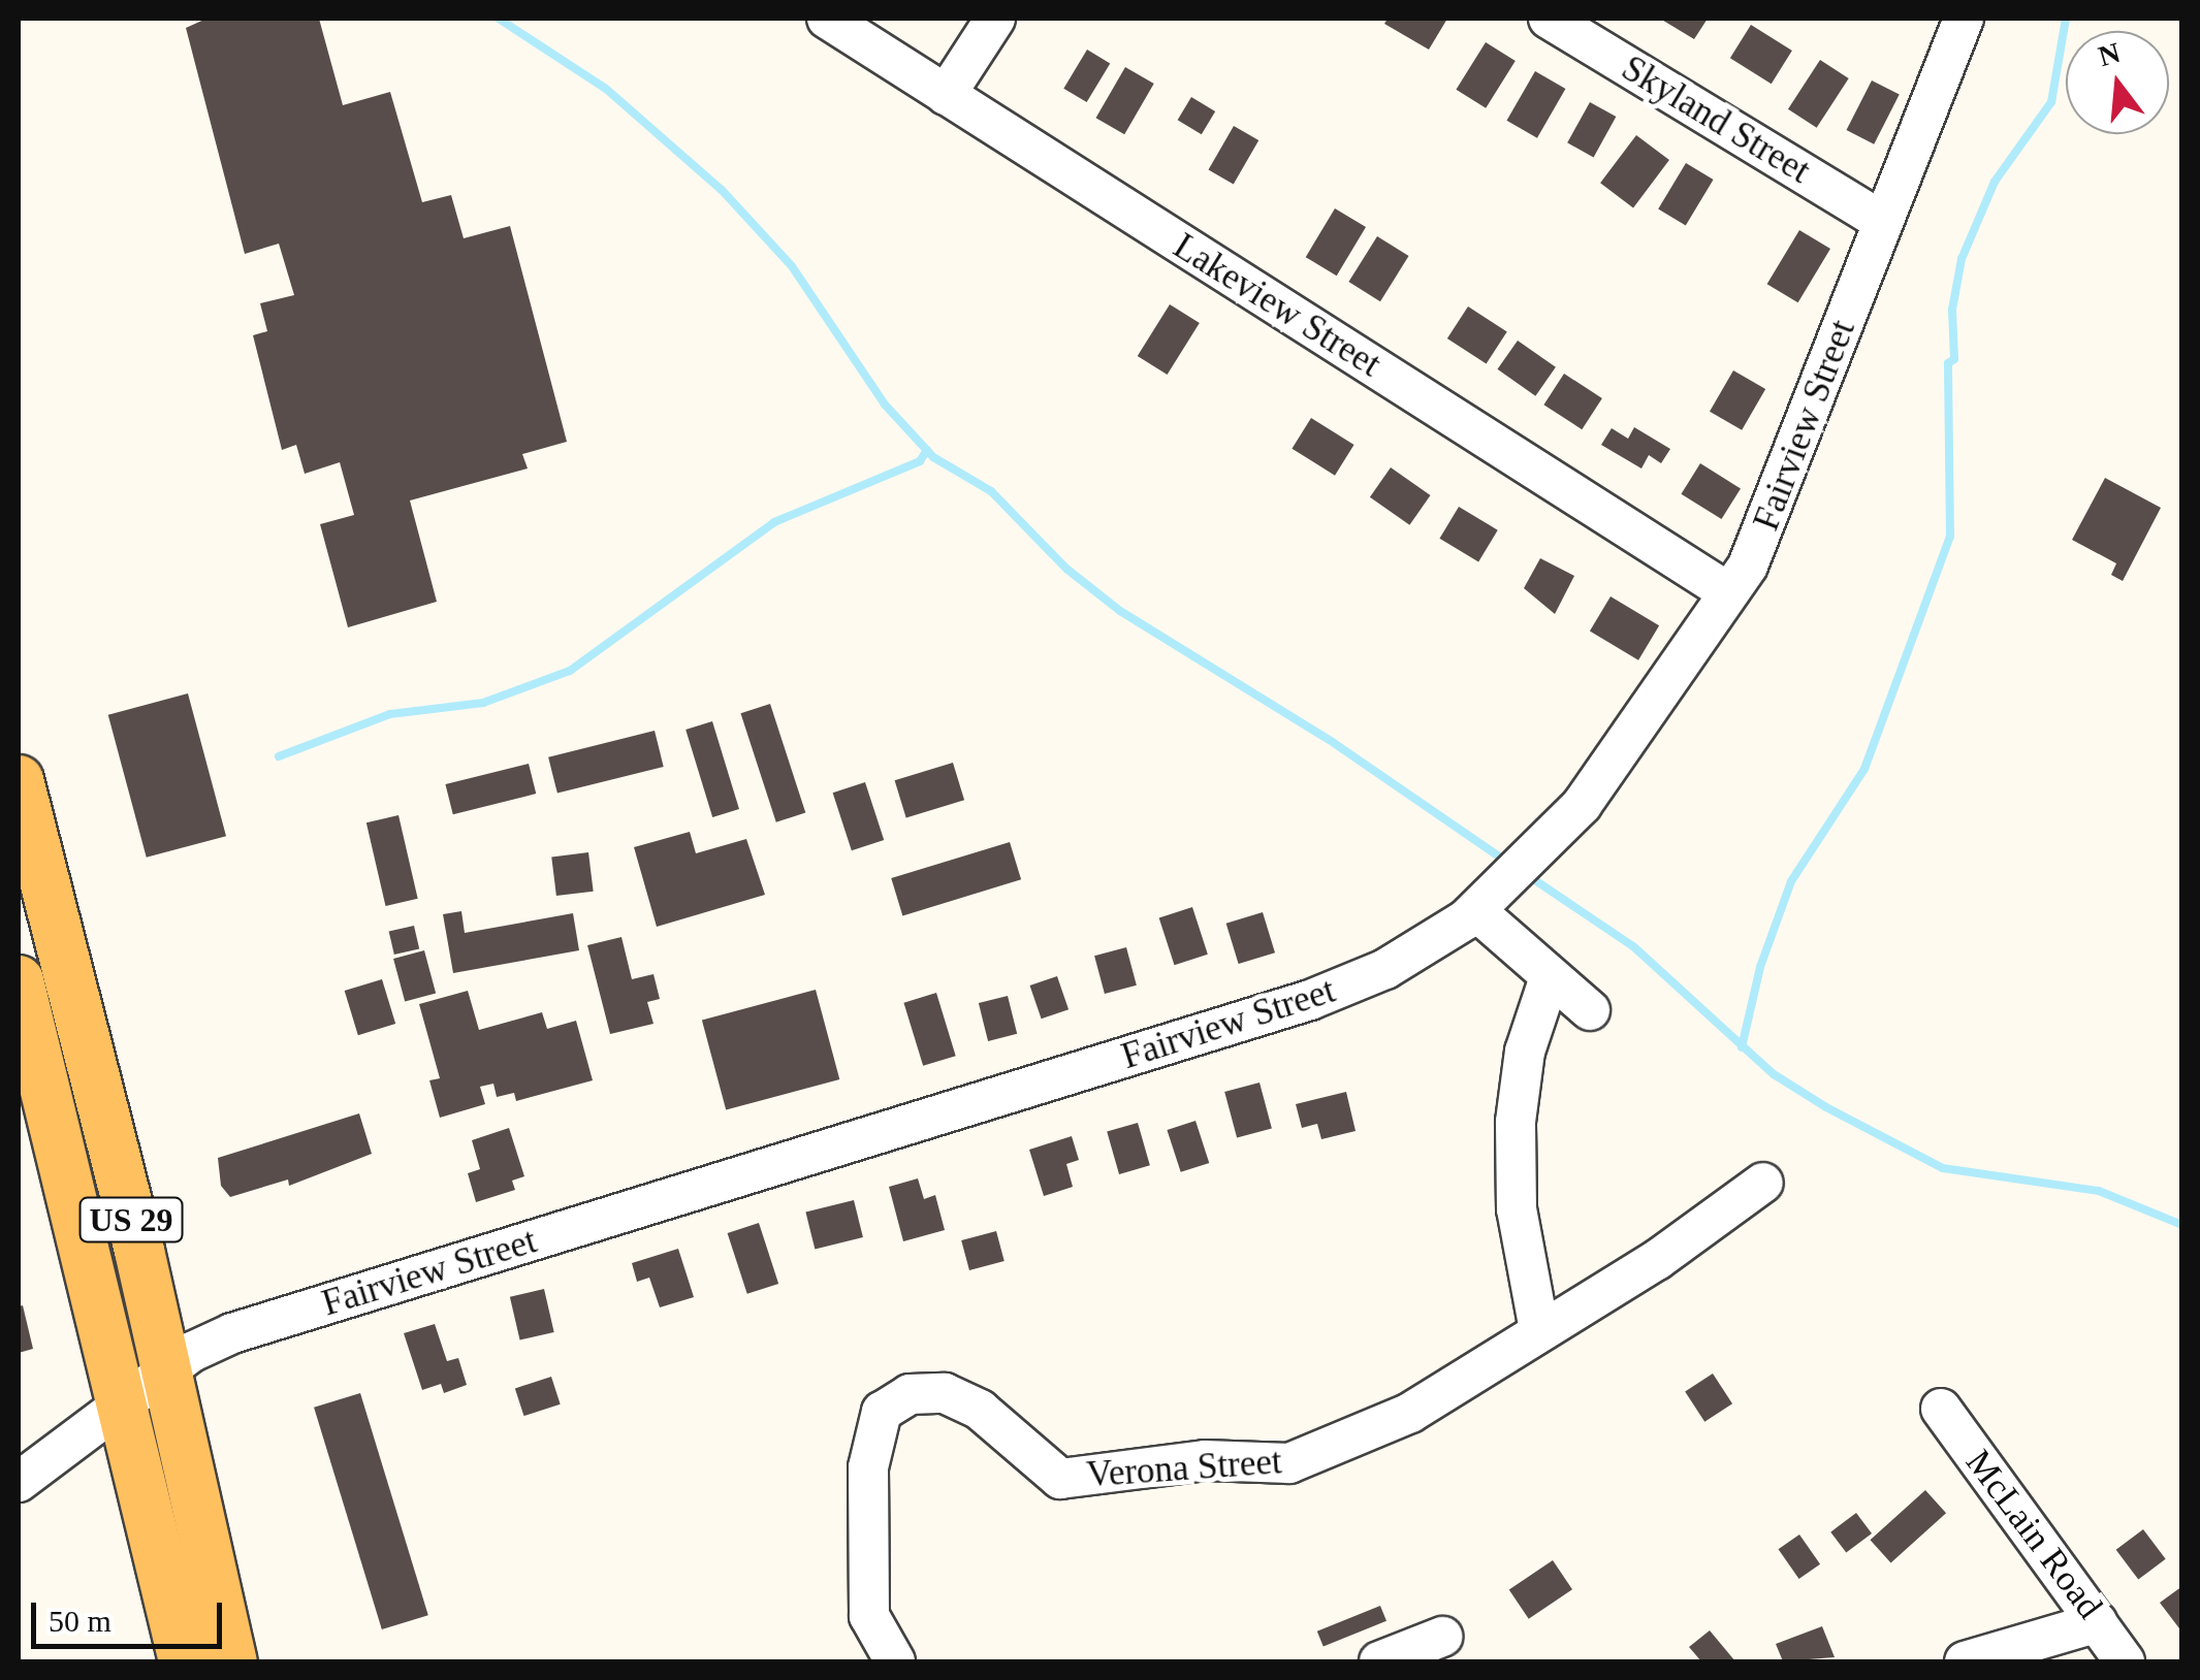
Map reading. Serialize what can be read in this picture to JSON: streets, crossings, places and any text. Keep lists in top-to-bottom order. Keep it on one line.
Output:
{"streets":{"main road":["US 29"],"street":["Skyland Street","Lakeview Street","Fairview Street","Verona Street","McLain Road"]},"crossings":[["Skyland Street","Fairview Street"],["Lakeview Street","Fairview Street"],["Fairview Street","US 29"]],"scale_bar":"50 m","north":"top"}
